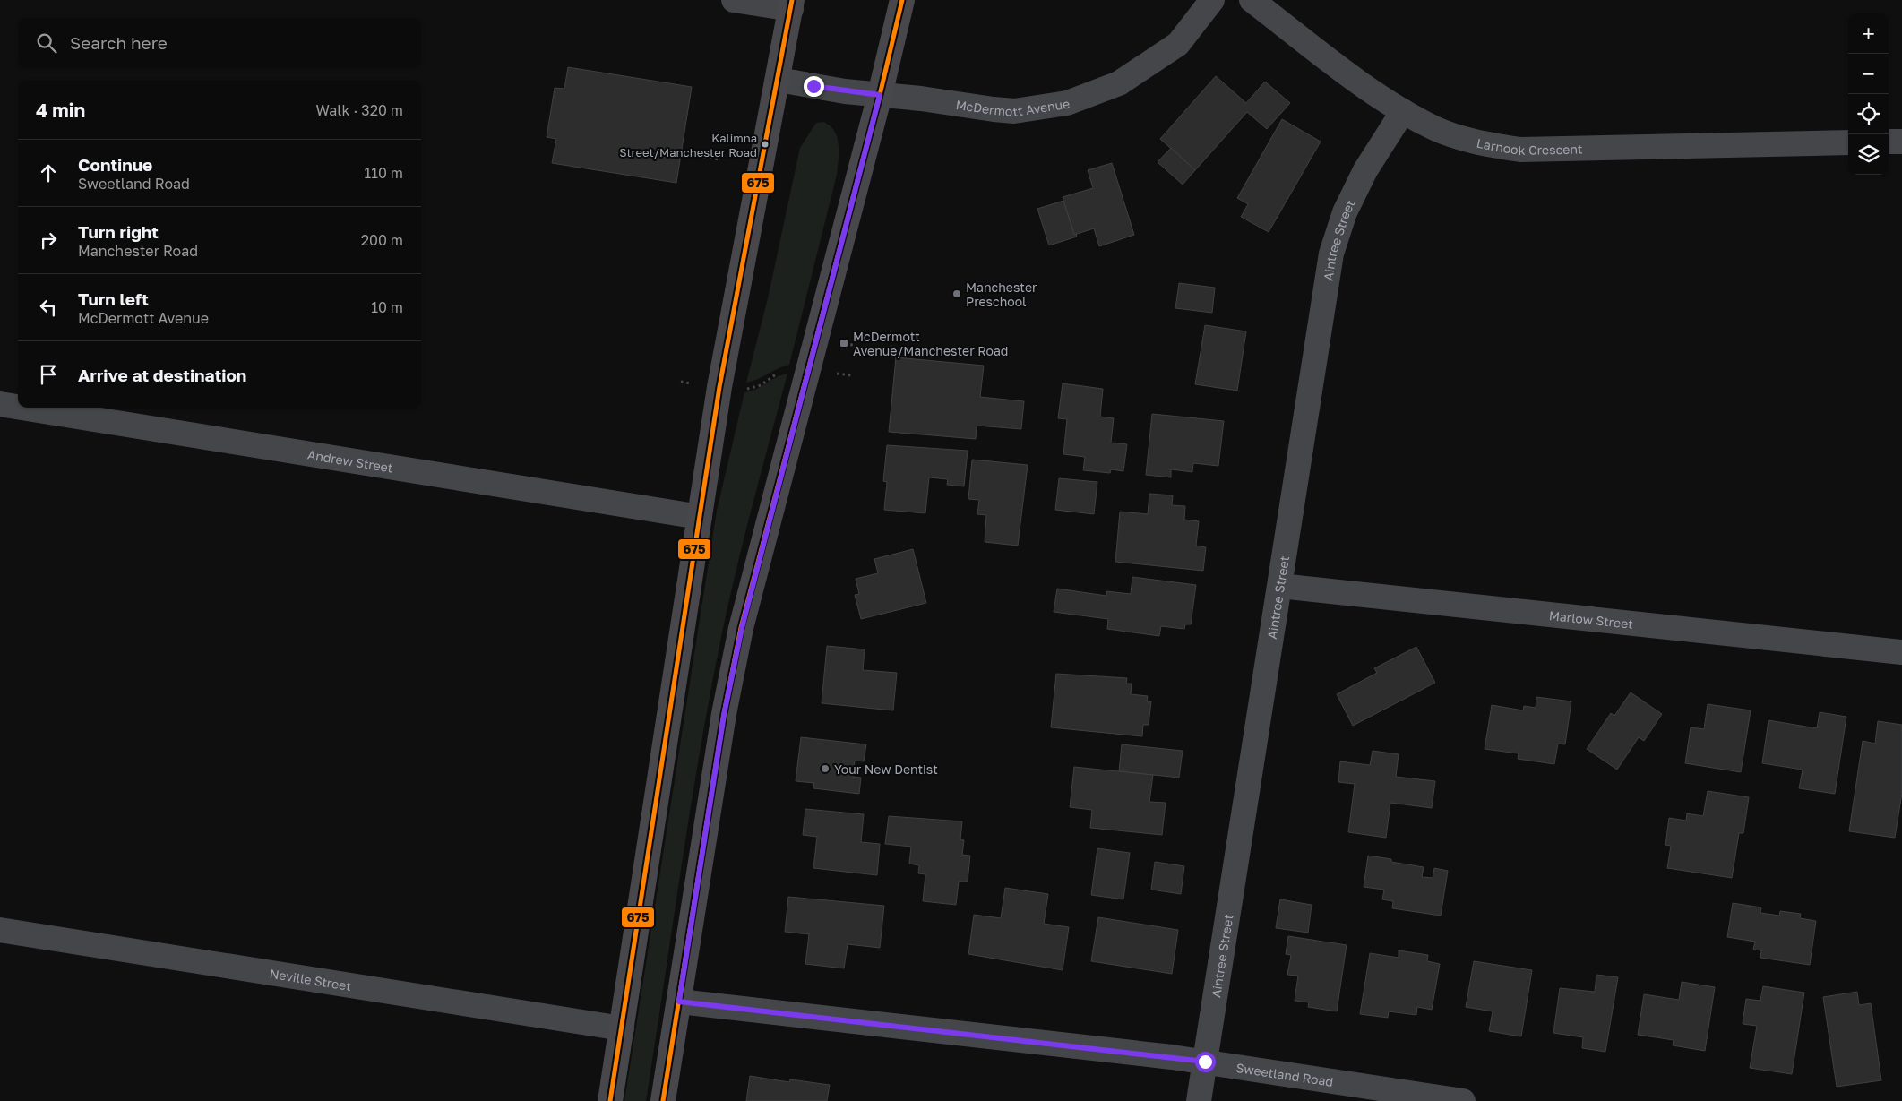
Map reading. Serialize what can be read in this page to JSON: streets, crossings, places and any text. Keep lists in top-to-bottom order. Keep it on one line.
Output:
{"streets":{"street":["McDermott Avenue","Larnook Crescent","Aintree Street","Andrew Street","Marlow Street","Neville Street","Sweetland Road"]},"crossings":[["Larnook Crescent","Aintree Street"],["Aintree Street","Marlow Street"],["Aintree Street","Sweetland Road"]],"places":{"other":["Kalimna Street/Manchester Road","Manchester Preschool","Your New Dentist"],"transit":["McDermott Avenue/Manchester Road"]},"lines":["transit line 675"],"page":{"map_buttons":["+","−"],"search":"Search here","heading":["4 min","Walk · 320 m"],"list":[["Continue","Sweetland Road","110 m"],["Turn right","Manchester Road","200 m"],["Turn left","McDermott Avenue","10 m"],"Arrive at destination"]}}
